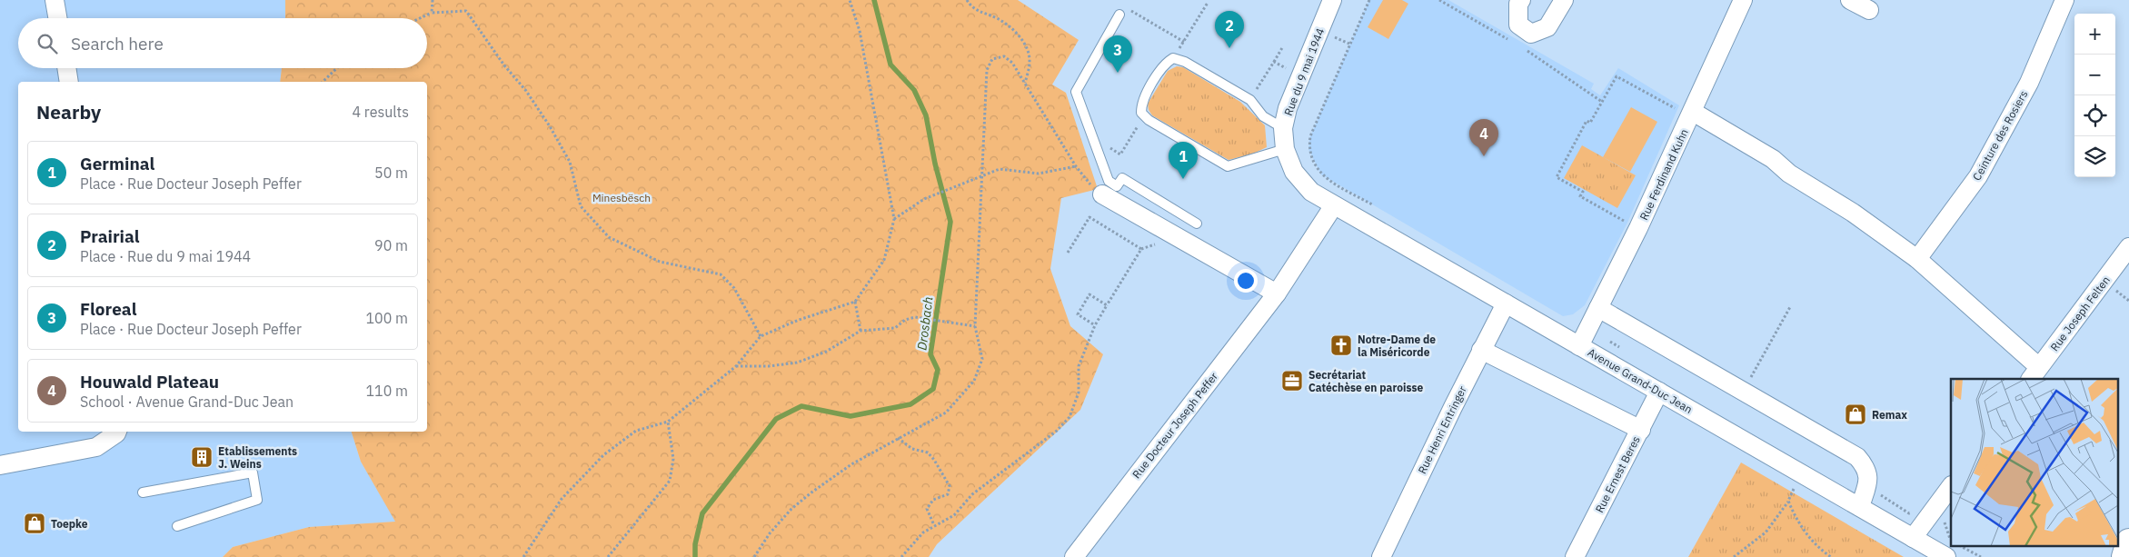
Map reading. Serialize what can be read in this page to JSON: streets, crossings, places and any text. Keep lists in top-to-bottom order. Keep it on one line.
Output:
{"streets":{"street":["Rue du 9 mai 1944","Ceinture des Rosiers","Rue Ferdinand Kuhn","Rue Joseph Felten","Avenue Grand-Duc Jean","Rue Docteur Joseph Peffer","Rue Henri Entringer","Rue Ernest Beres"]},"crossings":[["Rue du 9 mai 1944","Avenue Grand-Duc Jean"],["Rue du 9 mai 1944","Rue Docteur Joseph Peffer"],["Rue Ferdinand Kuhn","Avenue Grand-Duc Jean"],["Avenue Grand-Duc Jean","Rue Docteur Joseph Peffer"],["Avenue Grand-Duc Jean","Rue Henri Entringer"],["Avenue Grand-Duc Jean","Rue Ernest Beres"]],"water":["Drosbach"],"parks":["Minesbësch"],"places":{"church":["Notre-Dame de la Miséricorde"],"office":["Secrétariat Catéchèse en paroisse"],"shop":["Remax","Toepke"],"building":["Etablissements J. Weins"]},"page":{"pins":["2","3","4","1"],"map_buttons":["+","−"],"search":"Search here","heading":["Nearby","4 results"],"list":[{"mark":"1","name":"Germinal","note":"Place · Rue Docteur Joseph Peffer","value":"50 m"},{"mark":"2","name":"Prairial","note":"Place · Rue du 9 mai 1944","value":"90 m"},{"mark":"3","name":"Floreal","note":"Place · Rue Docteur Joseph Peffer","value":"100 m"},{"mark":"4","name":"Houwald Plateau","note":"School · Avenue Grand-Duc Jean","value":"110 m"}]}}
